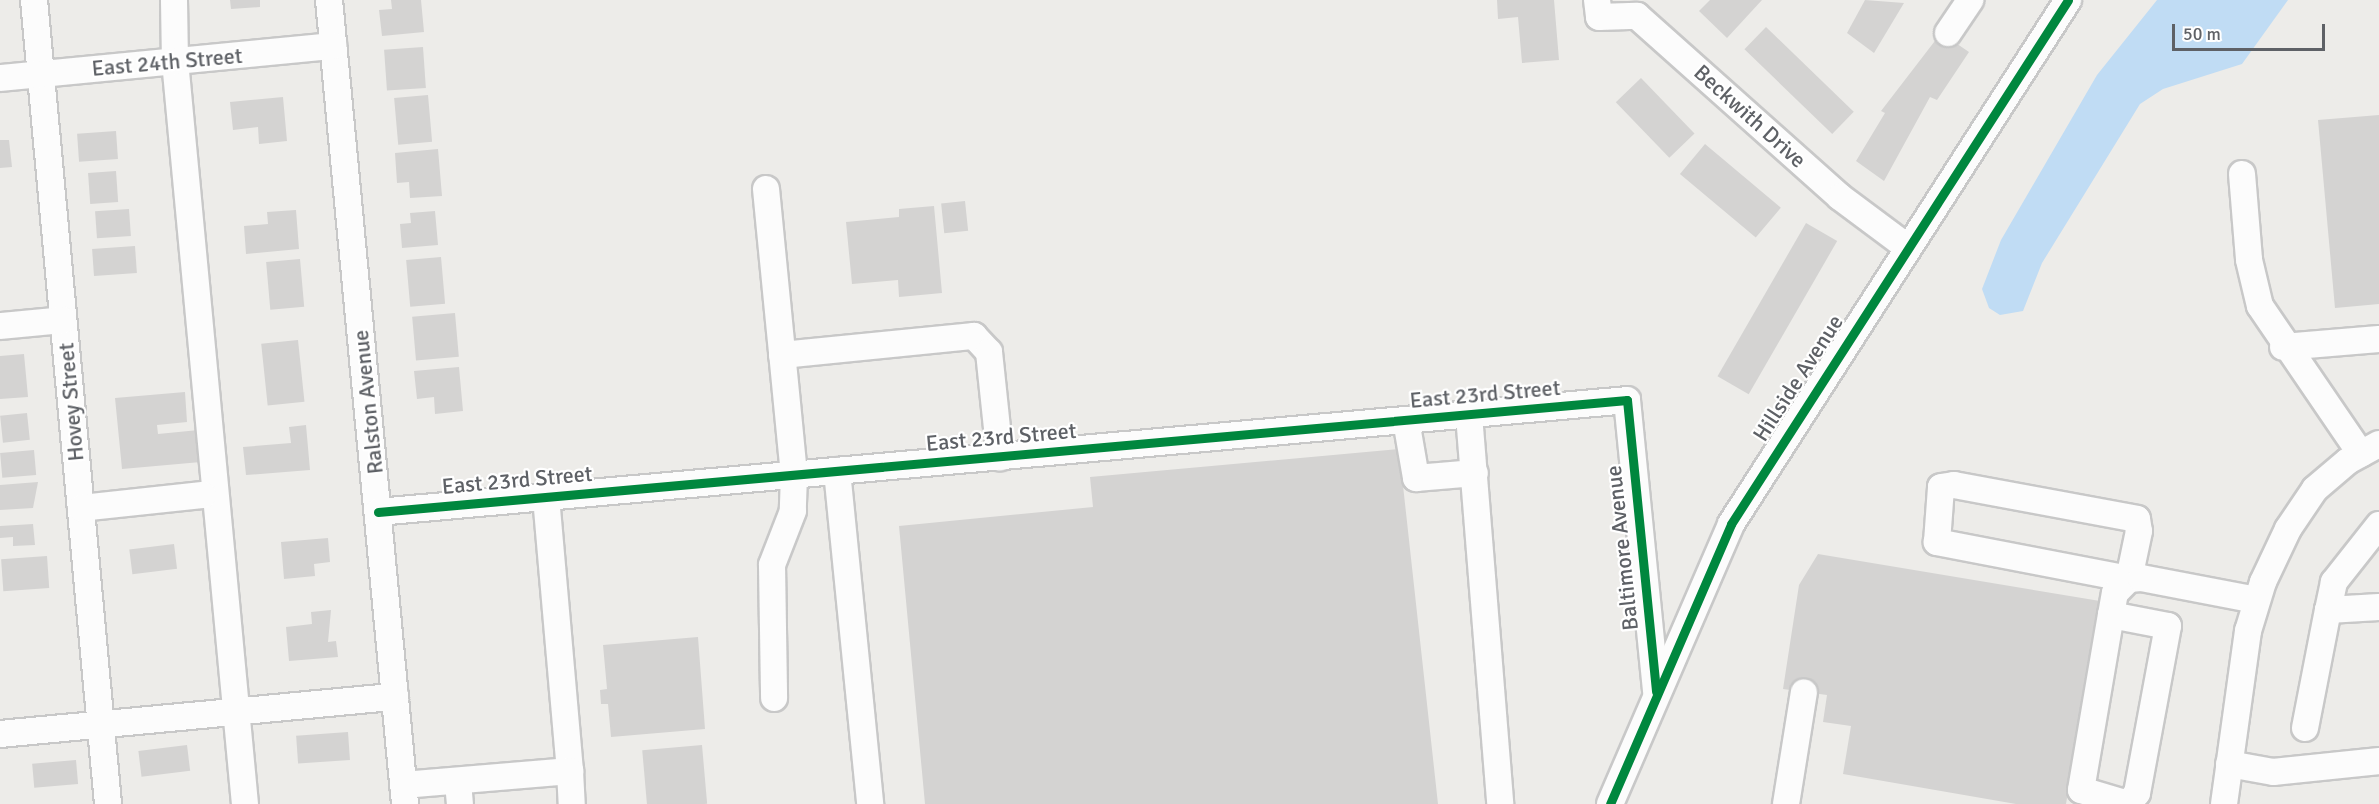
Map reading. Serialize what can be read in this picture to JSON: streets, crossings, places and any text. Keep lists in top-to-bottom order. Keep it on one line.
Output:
{"streets":{"street":["East 24th Street","Beckwith Drive","Hillside Avenue","East 23rd Street","Hovey Street","Ralston Avenue","Baltimore Avenue"]},"crossings":[["East 24th Street","Hovey Street"],["East 24th Street","Ralston Avenue"],["Beckwith Drive","Hillside Avenue"],["Hillside Avenue","Baltimore Avenue"],["East 23rd Street","Ralston Avenue"],["East 23rd Street","Baltimore Avenue"]],"scale_bar":"50 m"}
